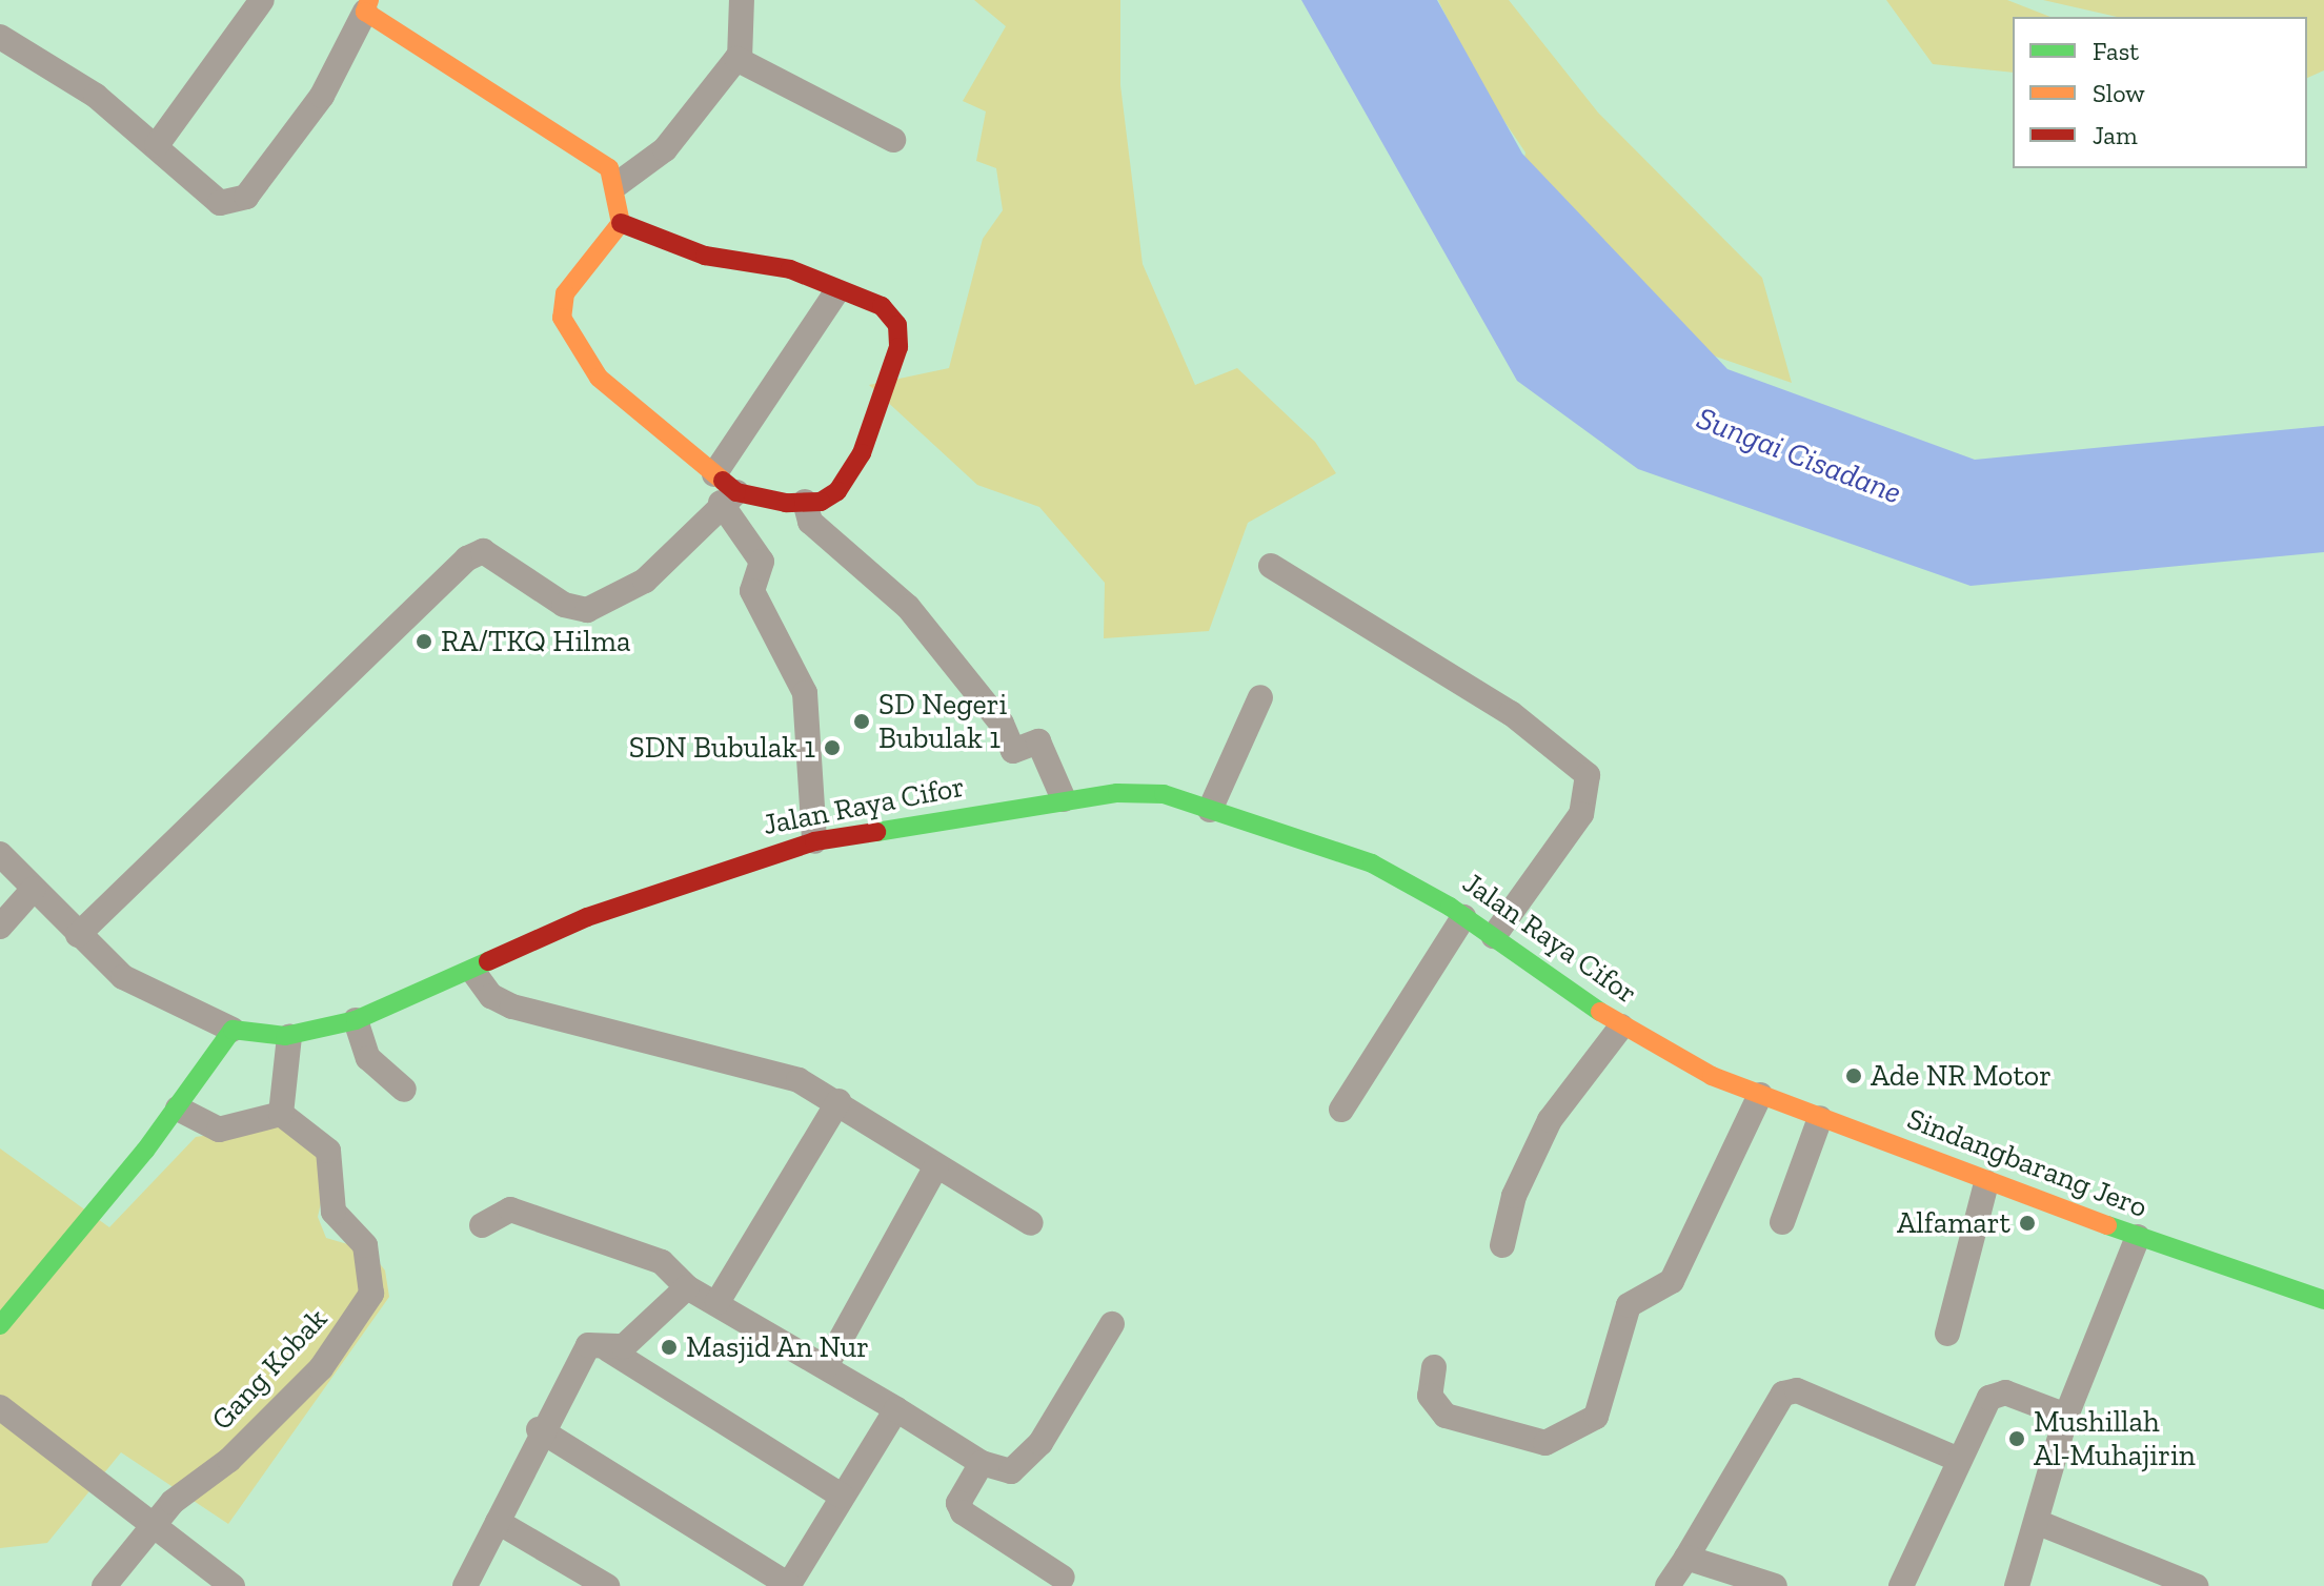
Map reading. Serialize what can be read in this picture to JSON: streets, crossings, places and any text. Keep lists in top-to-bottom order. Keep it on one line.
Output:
{"streets":{"street":["Jalan Raya Cifor","Sindangbarang Jero","Gang Kobak"]},"crossings":[["Jalan Raya Cifor","Sindangbarang Jero"]],"water":["Sungai Cisadane"],"places":["RA/TKQ Hilma","SD Negeri Bubulak 1","SDN Bubulak 1","Ade NR Motor","Alfamart","Masjid An Nur","Mushillah Al-Muhajirin"],"legend":["Fast","Slow","Jam"]}
